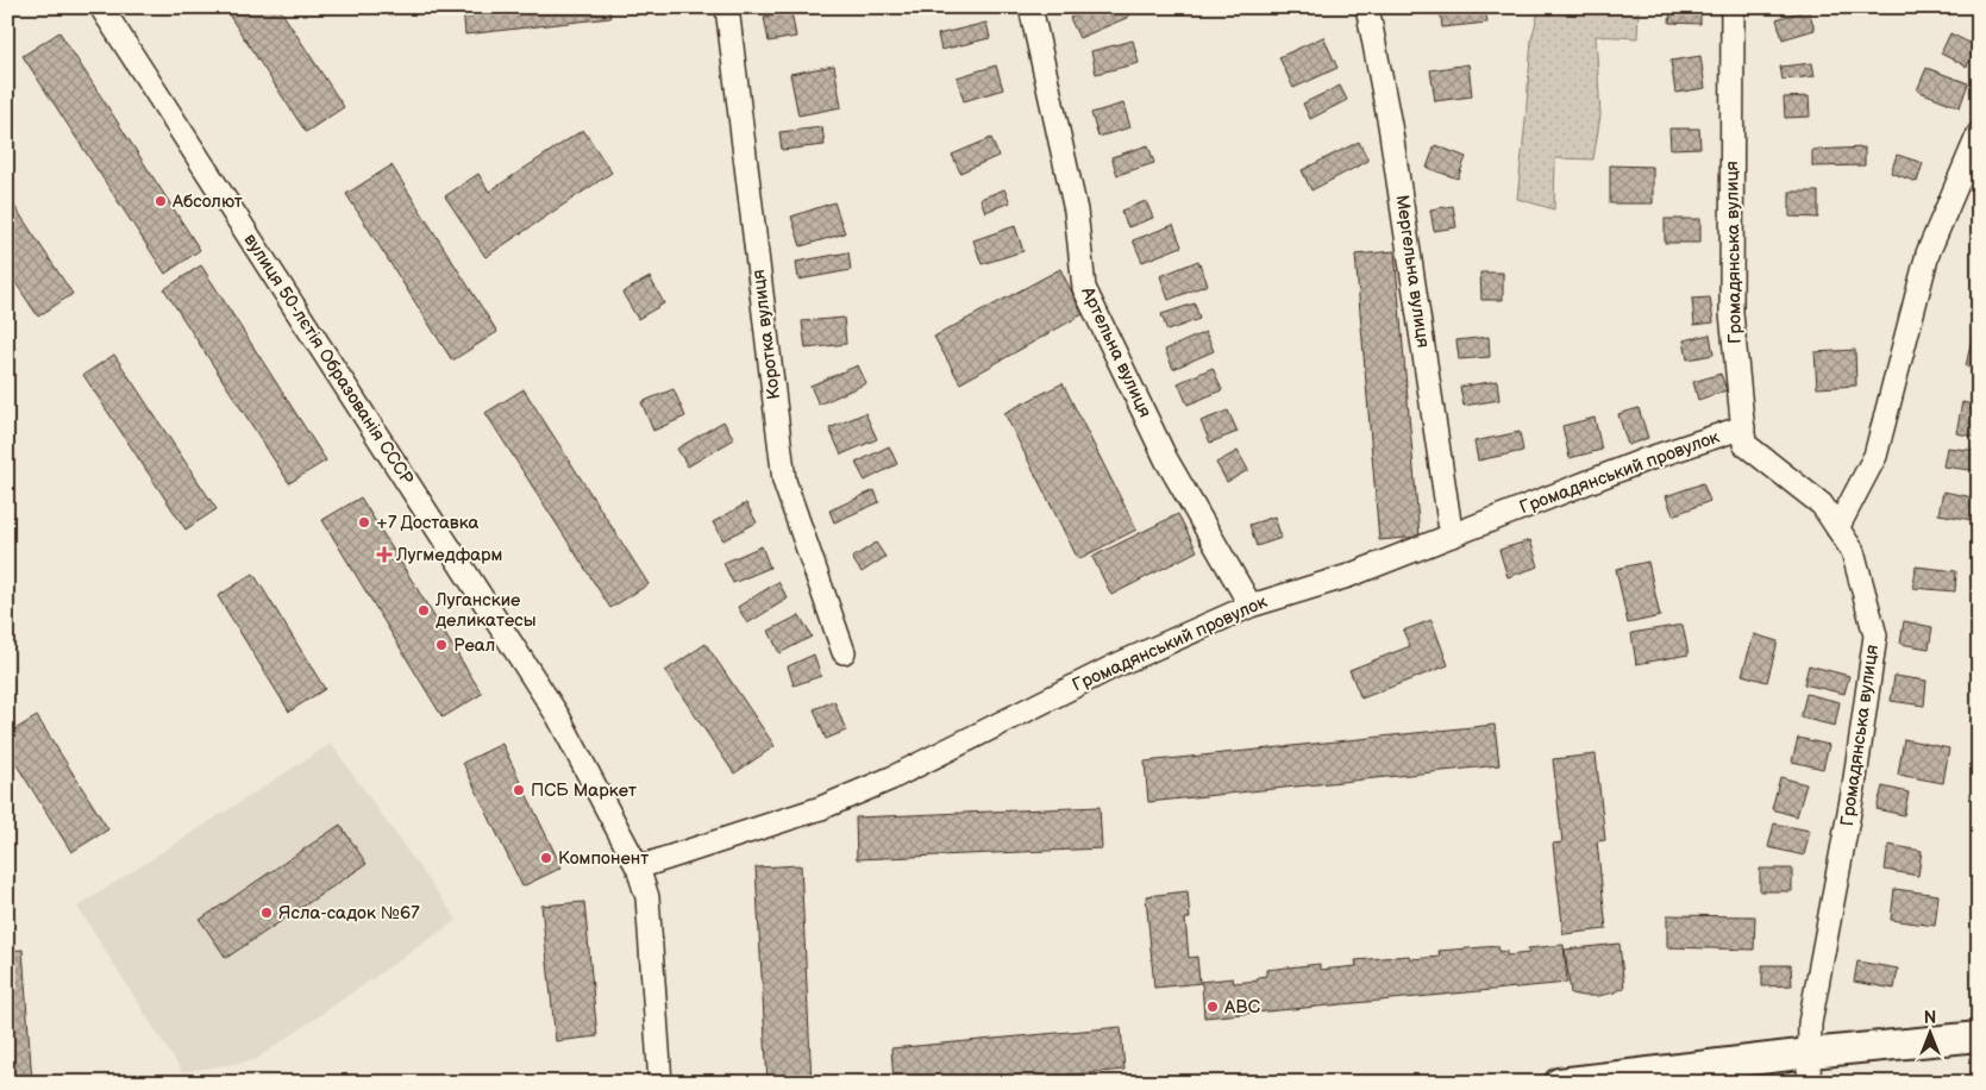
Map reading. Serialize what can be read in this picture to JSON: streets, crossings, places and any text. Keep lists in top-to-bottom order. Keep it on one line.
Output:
{"streets":{"street":["Громадянська вулиця","Мергельна вулиця","Коротка вулиця","Артельна вулиця","вулиця 50-лєтія Образованія СССР","Громадянський провулок"]},"crossings":[["Громадянська вулиця","Громадянський провулок"],["Мергельна вулиця","Громадянський провулок"],["Артельна вулиця","Громадянський провулок"],["вулиця 50-лєтія Образованія СССР","Громадянський провулок"]],"places":{"other":["Абсолют","+7 Доставка","Луганские деликатесы","Реал","ПСБ Маркет","Компонент","Ясла-садок №67","ABC"],"health":["Лугмедфарм"]},"north":"top"}
